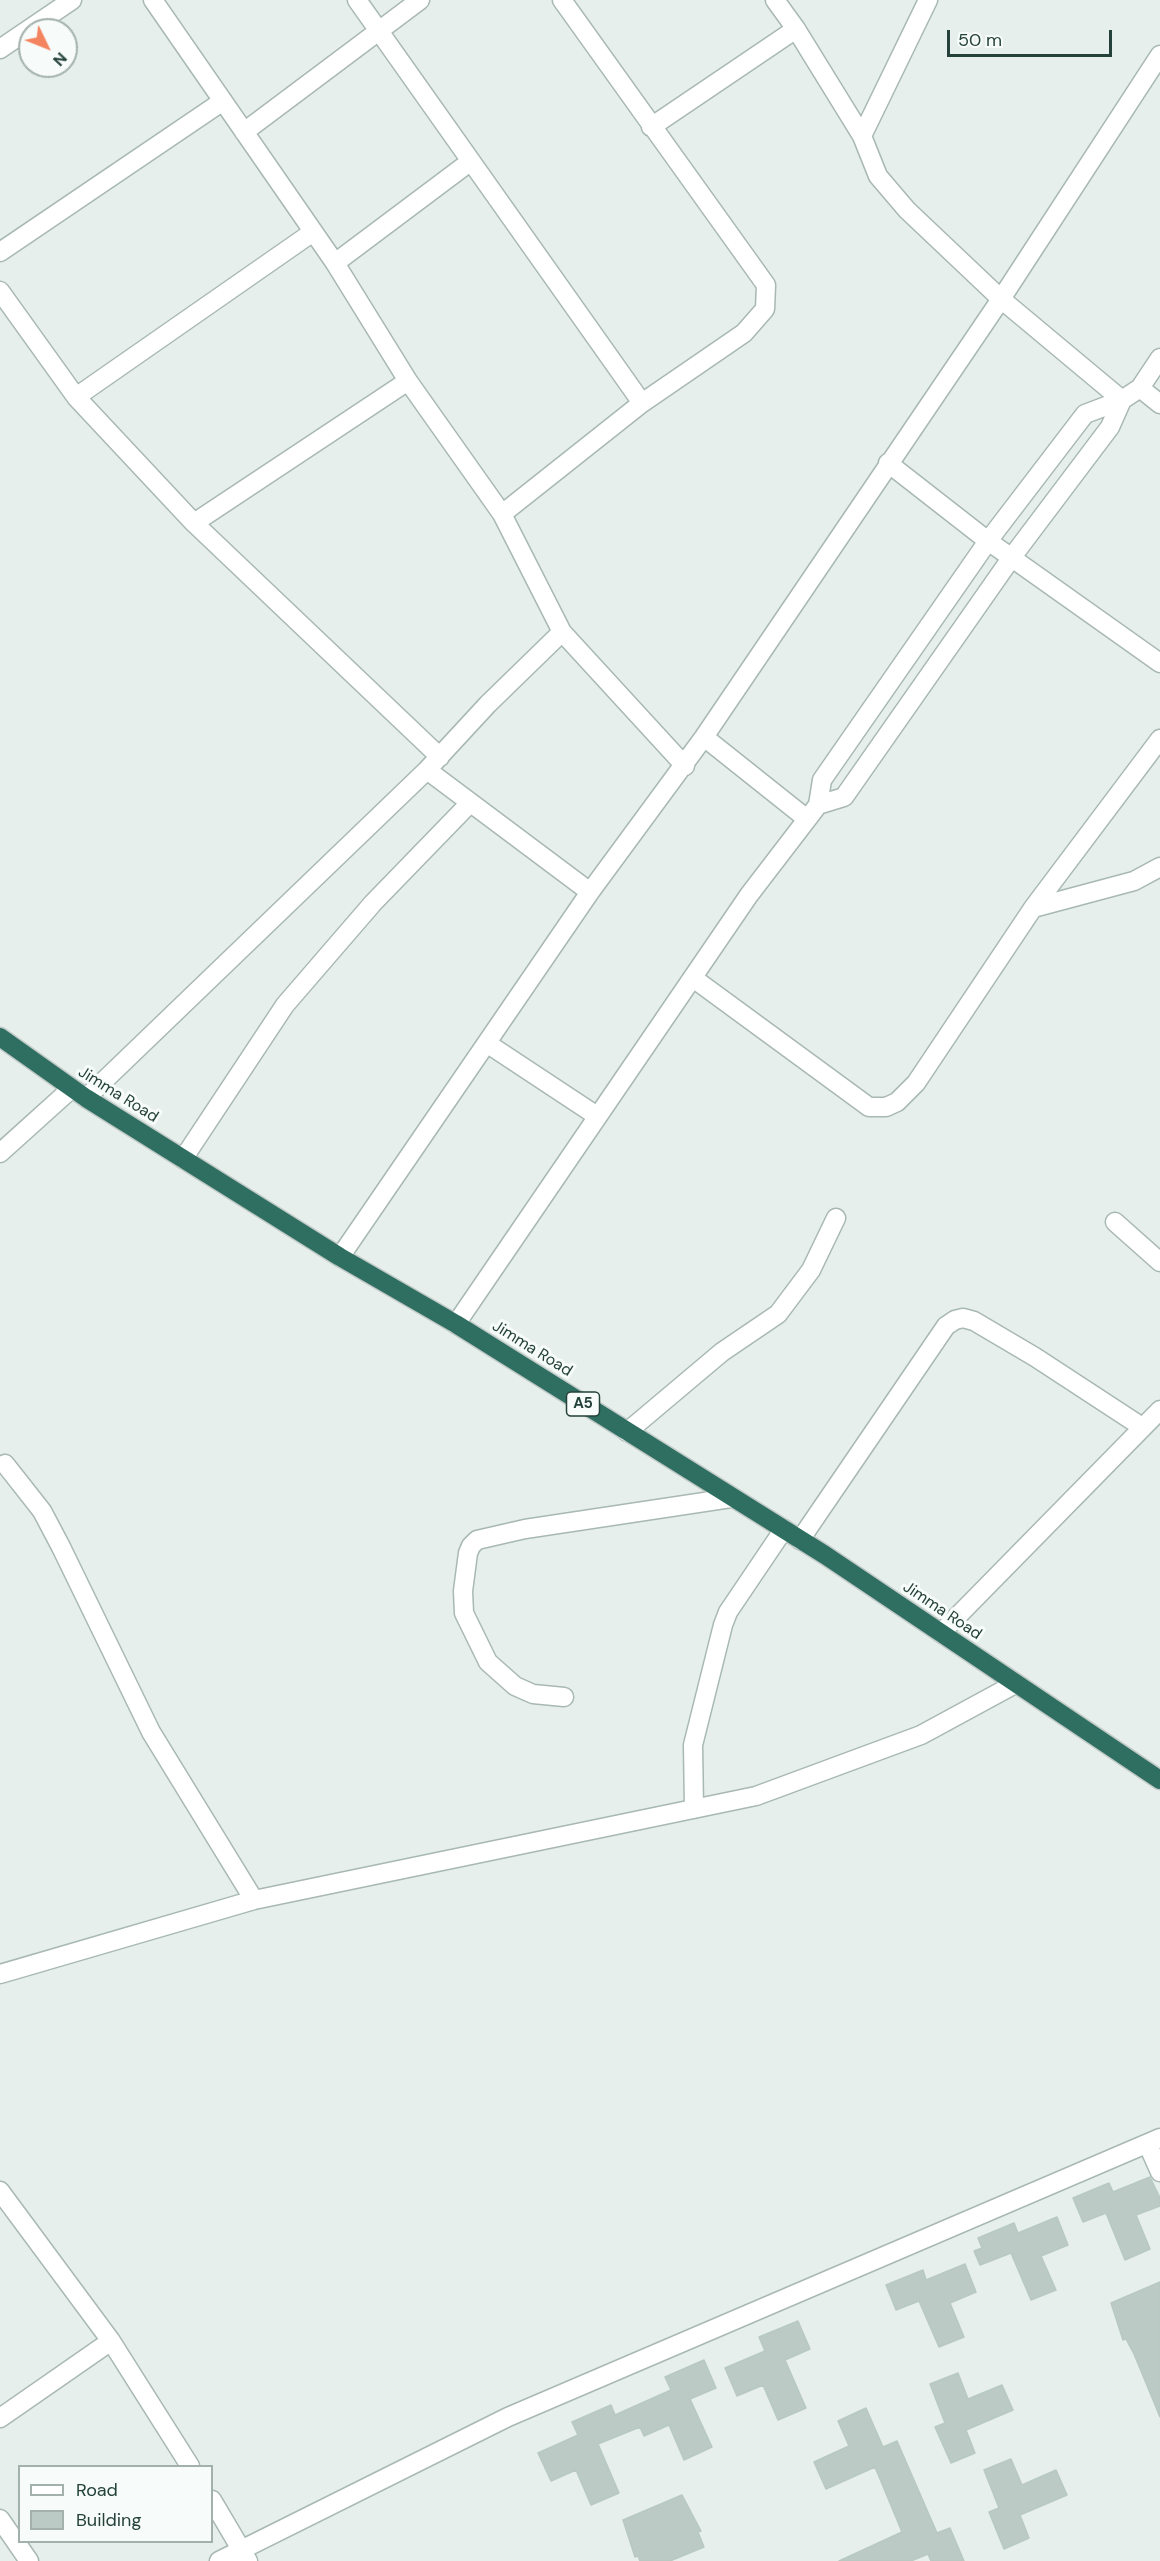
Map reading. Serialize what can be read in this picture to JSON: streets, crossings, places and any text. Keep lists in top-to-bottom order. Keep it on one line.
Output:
{"streets":{"highway":["Jimma Road","A5"]},"legend":["Road","Building"],"scale_bar":"50 m","north":"bottom right"}
